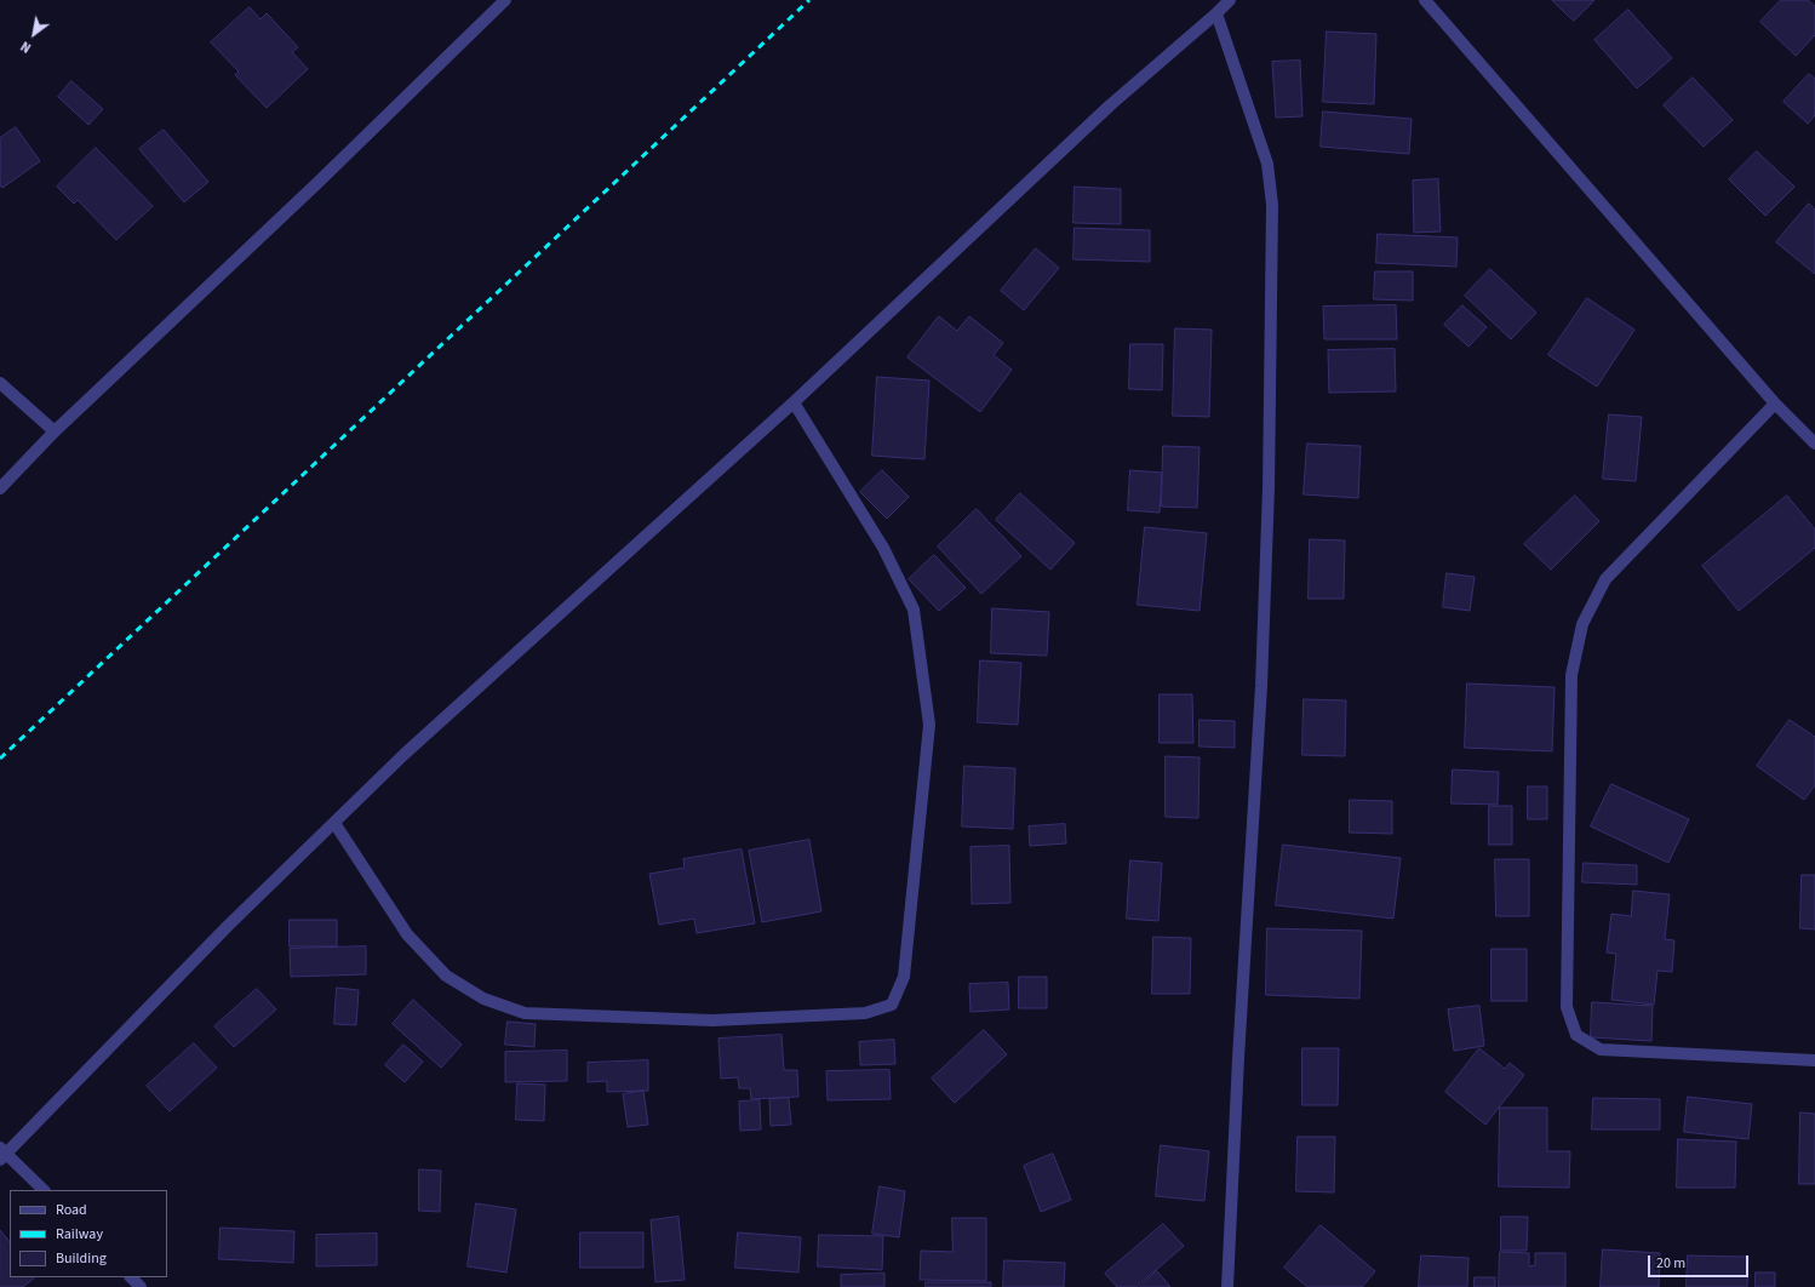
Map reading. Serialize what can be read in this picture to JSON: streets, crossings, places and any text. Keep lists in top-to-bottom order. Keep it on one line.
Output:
{"legend":["Road","Railway","Building"],"scale_bar":"20 m","north":"bottom left"}
